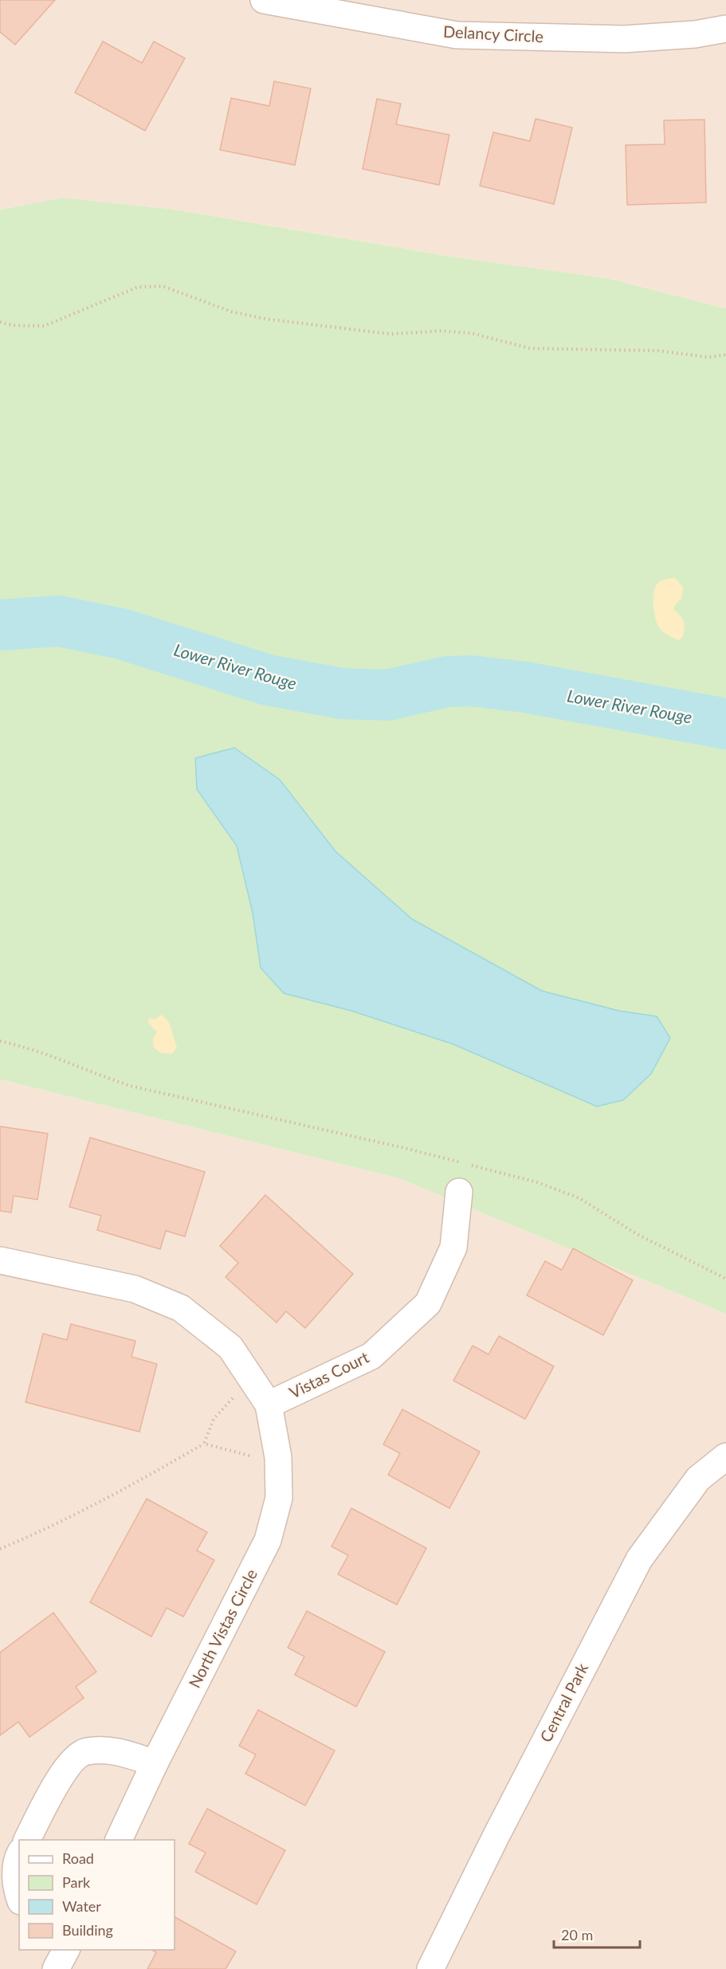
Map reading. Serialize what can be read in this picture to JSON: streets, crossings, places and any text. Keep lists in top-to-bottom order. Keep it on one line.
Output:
{"streets":{"street":["Delancy Circle","Vistas Court","North Vistas Circle","Central Park"]},"crossings":[["Vistas Court","North Vistas Circle"]],"water":["Lower River Rouge"],"legend":["Road","Park","Water","Building"],"scale_bar":"20 m"}
